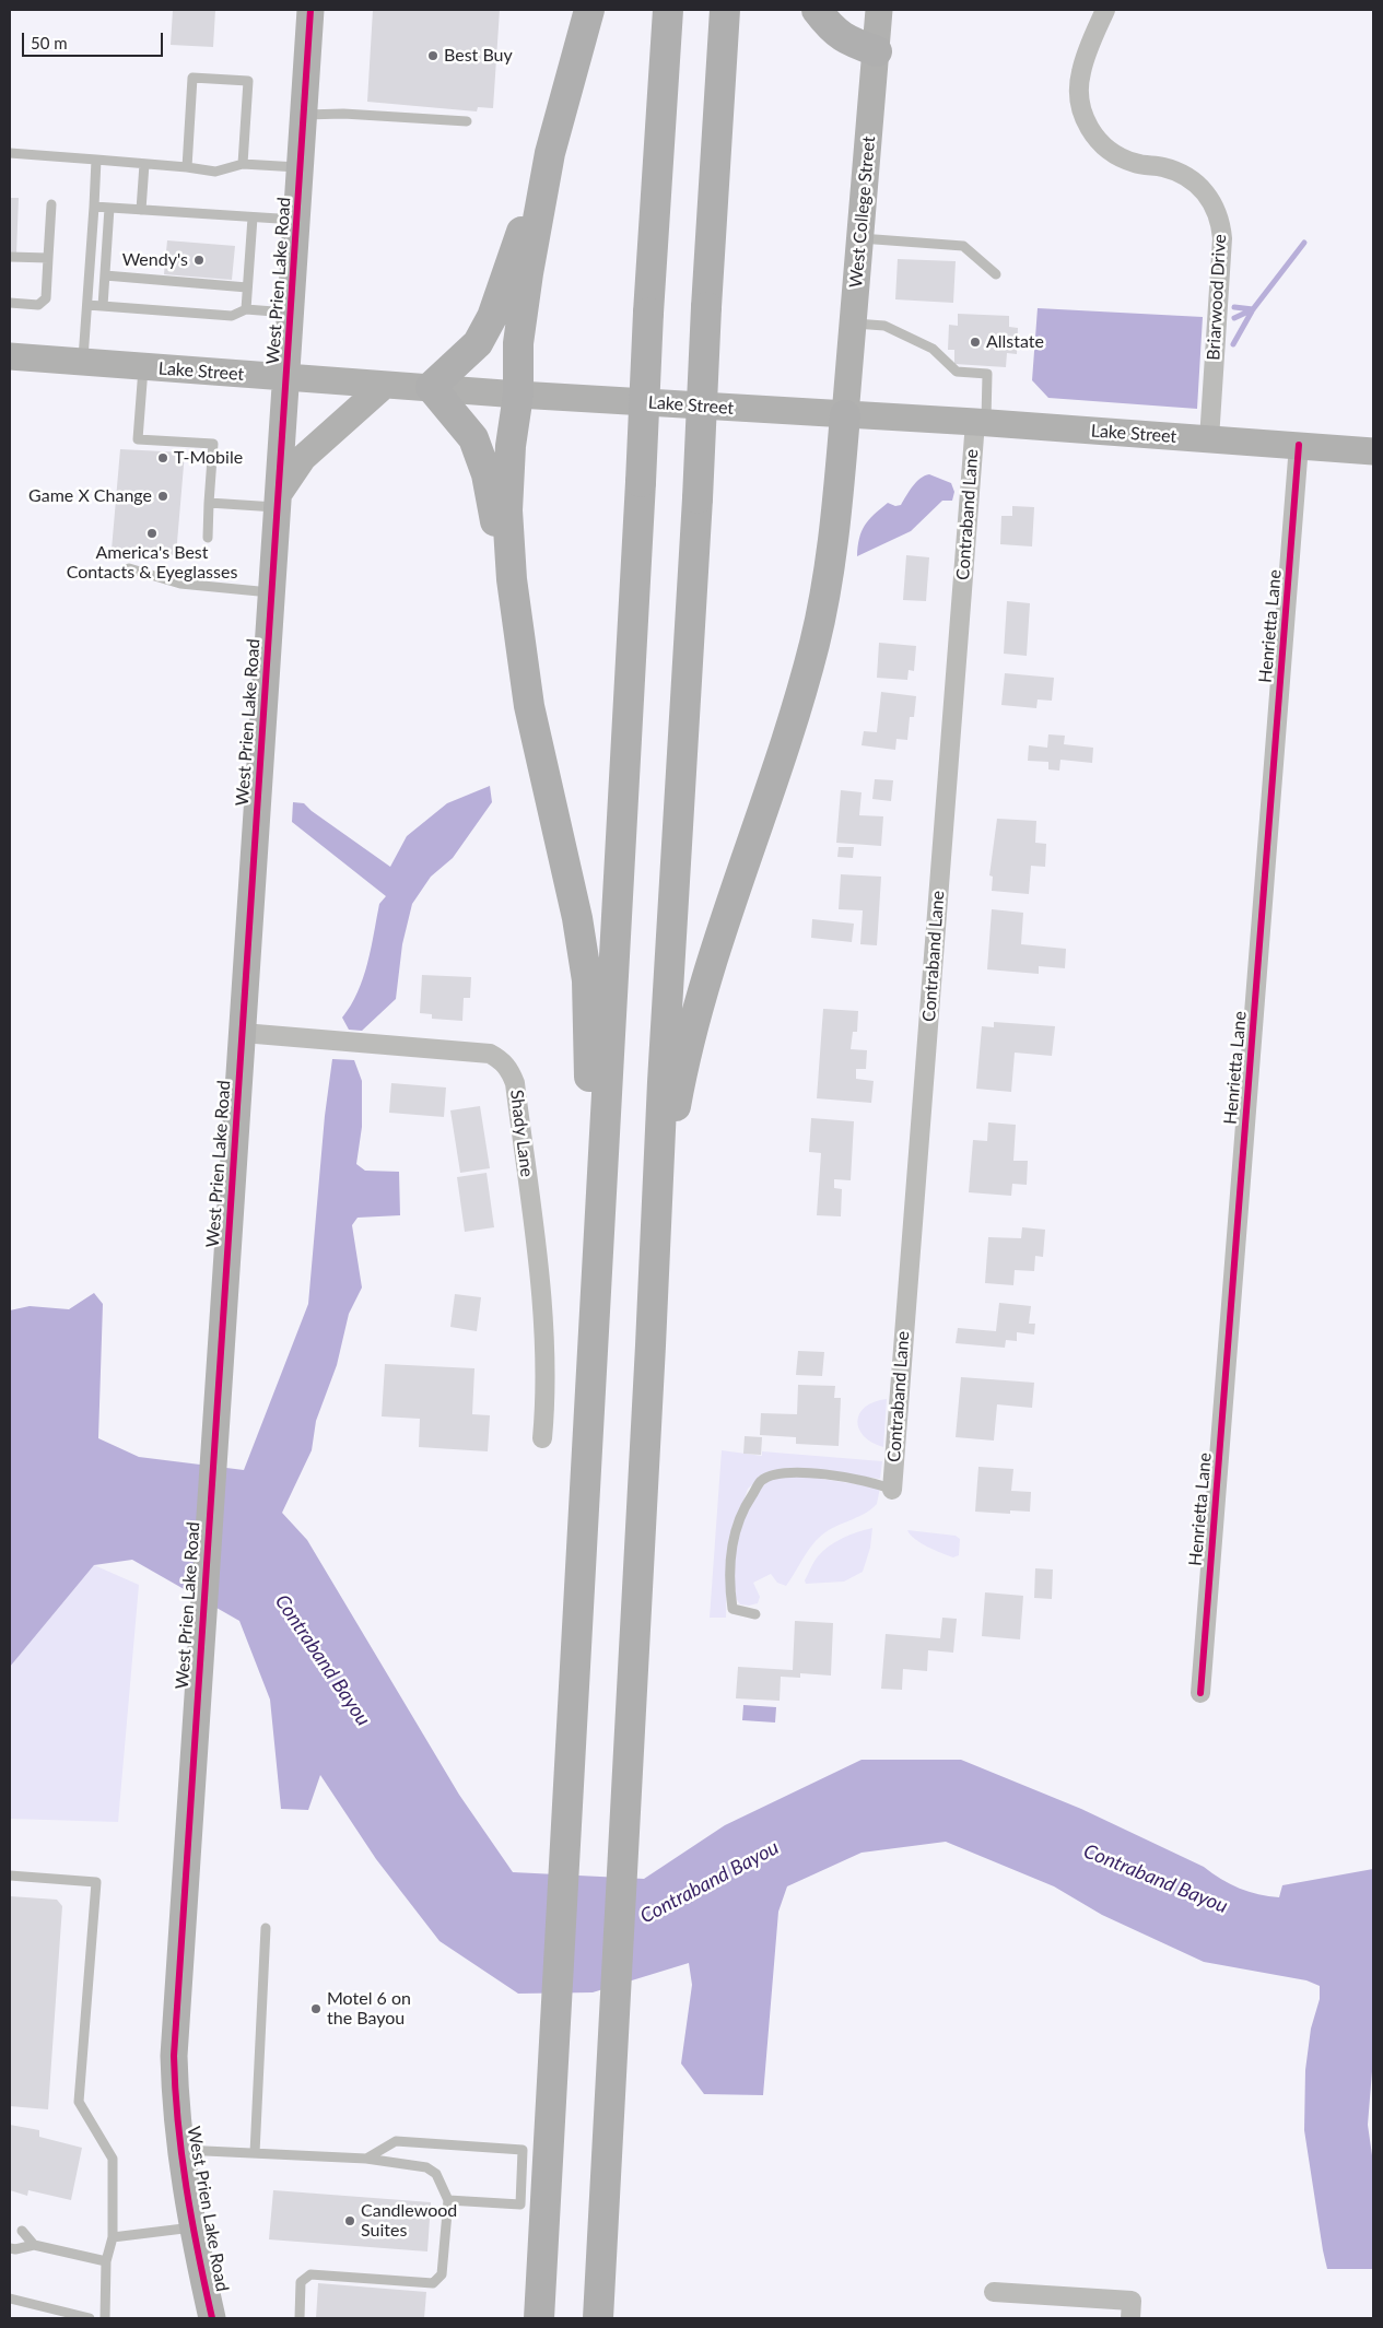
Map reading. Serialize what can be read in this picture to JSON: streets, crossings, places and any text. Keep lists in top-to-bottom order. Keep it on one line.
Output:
{"streets":{"street":["West College Street","West Prien Lake Road","Briarwood Drive","Lake Street","Contraband Lane","Henrietta Lane","Shady Lane"]},"crossings":[["West College Street","Lake Street"],["West Prien Lake Road","Lake Street"],["West Prien Lake Road","Shady Lane"],["Briarwood Drive","Lake Street"],["Lake Street","Contraband Lane"],["Lake Street","Henrietta Lane"]],"water":["Contraband Bayou"],"places":["Best Buy","Wendy's","Allstate","T-Mobile","Game X Change","America's Best Contacts & Eyeglasses","Motel 6 on the Bayou","Candlewood Suites"],"scale_bar":"50 m"}
